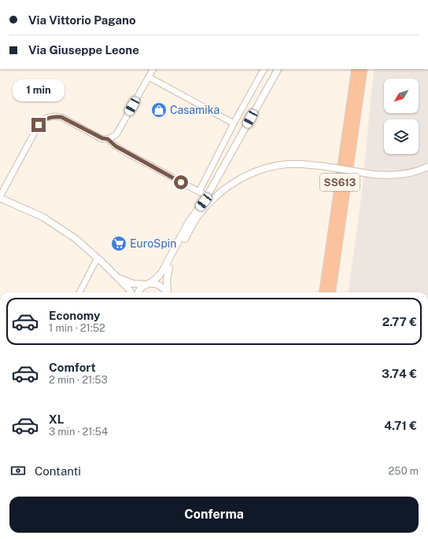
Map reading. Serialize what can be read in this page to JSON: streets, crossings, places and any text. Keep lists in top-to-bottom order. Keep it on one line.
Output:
{"streets":{"highway":["SS613"]},"places":{"shop":["Casamika"],"supermarket":["EuroSpin"]},"north":"bottom left","page":{"banner":["Via Vittorio Pagano","Via Giuseppe Leone"],"bubble":"1 min","list":[{"name":"Economy","note":"1 min · 21:52","value":"2.77 €"},{"name":"Comfort","note":"2 min · 21:53","value":"3.74 €"},{"name":"XL","note":"3 min · 21:54","value":"4.71 €"}],"pay":["Contanti","250 m"],"buttons":"Conferma"}}
